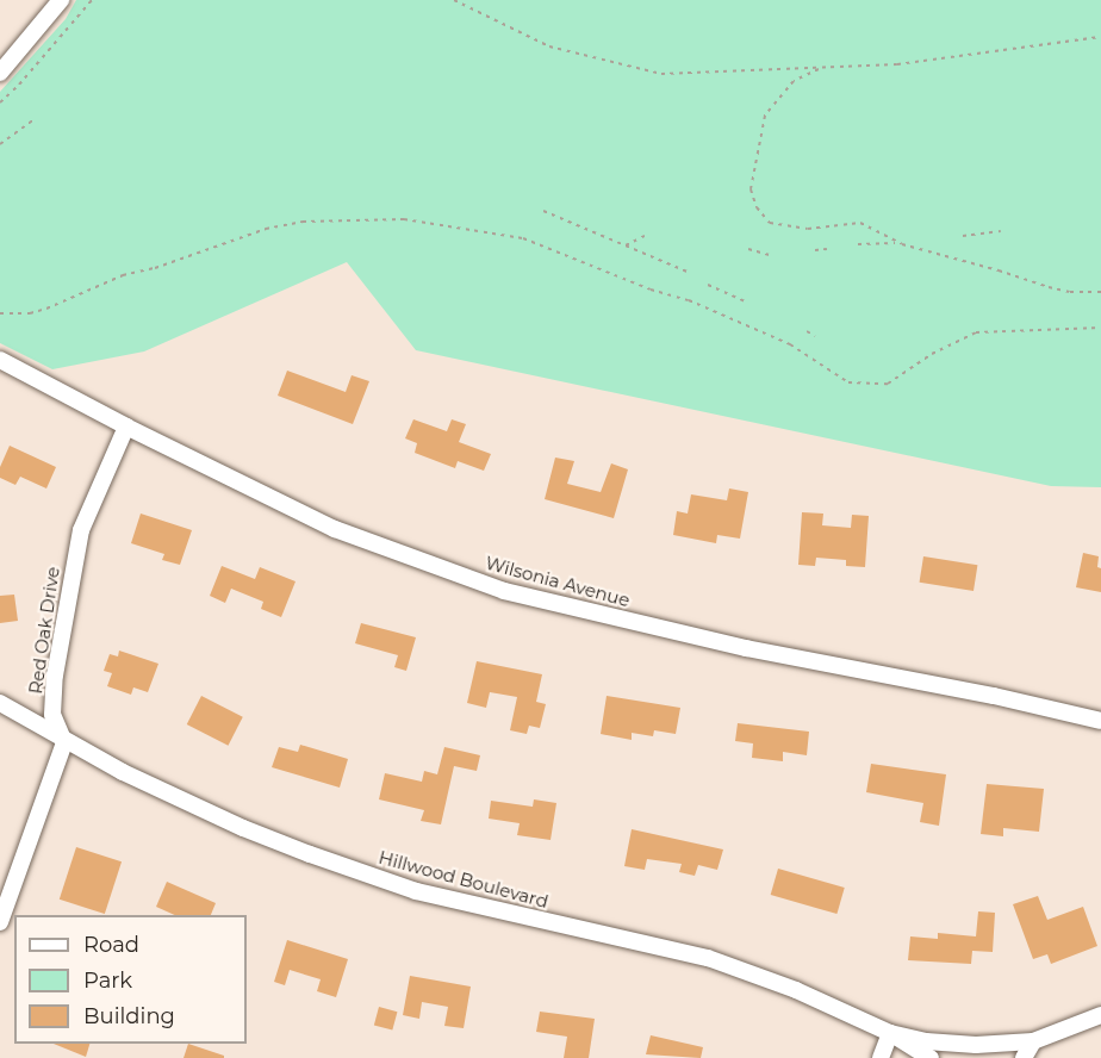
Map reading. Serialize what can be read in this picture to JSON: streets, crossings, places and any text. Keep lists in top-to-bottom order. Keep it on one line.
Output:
{"streets":{"street":["Wilsonia Avenue","Red Oak Drive","Hillwood Boulevard"]},"crossings":[["Wilsonia Avenue","Red Oak Drive"],["Red Oak Drive","Hillwood Boulevard"]],"legend":["Road","Park","Building"]}
